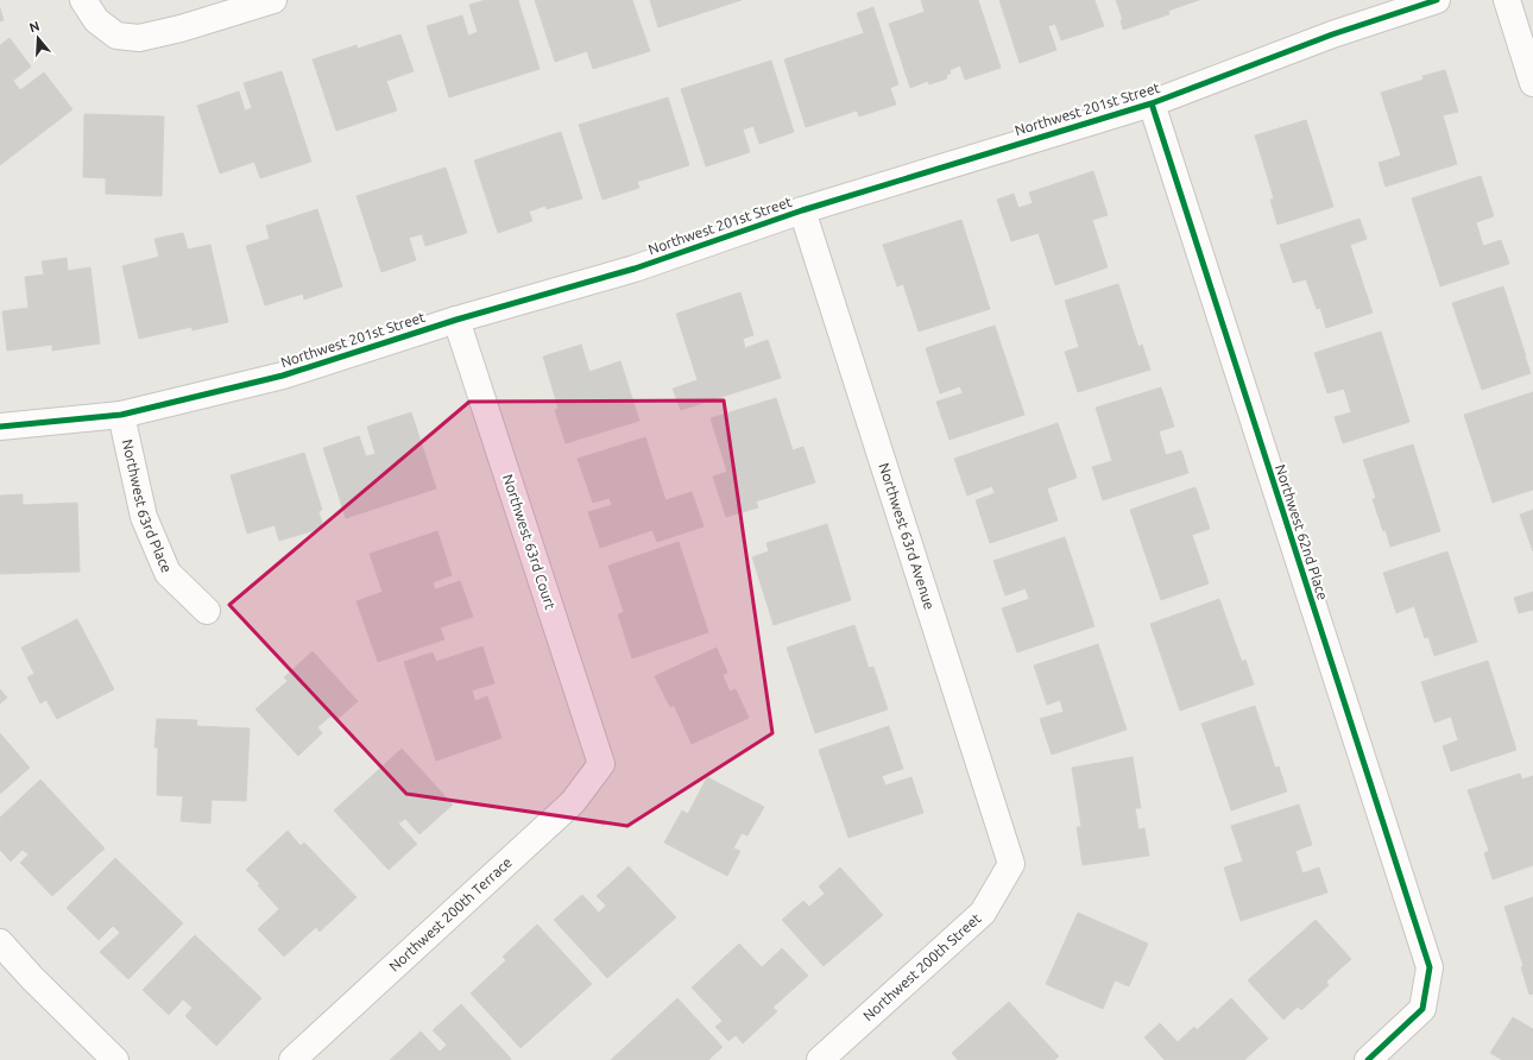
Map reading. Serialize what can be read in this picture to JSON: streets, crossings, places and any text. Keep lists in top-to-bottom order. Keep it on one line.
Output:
{"streets":{"street":["Northwest 201st Street","Northwest 63rd Place","Northwest 62nd Place","Northwest 63rd Avenue","Northwest 63rd Court","Northwest 200th Terrace","Northwest 200th Street"]},"crossings":[["Northwest 201st Street","Northwest 63rd Place"],["Northwest 201st Street","Northwest 62nd Place"],["Northwest 201st Street","Northwest 63rd Avenue"],["Northwest 201st Street","Northwest 63rd Court"],["Northwest 63rd Avenue","Northwest 200th Street"],["Northwest 63rd Court","Northwest 200th Terrace"]],"north":"top"}
